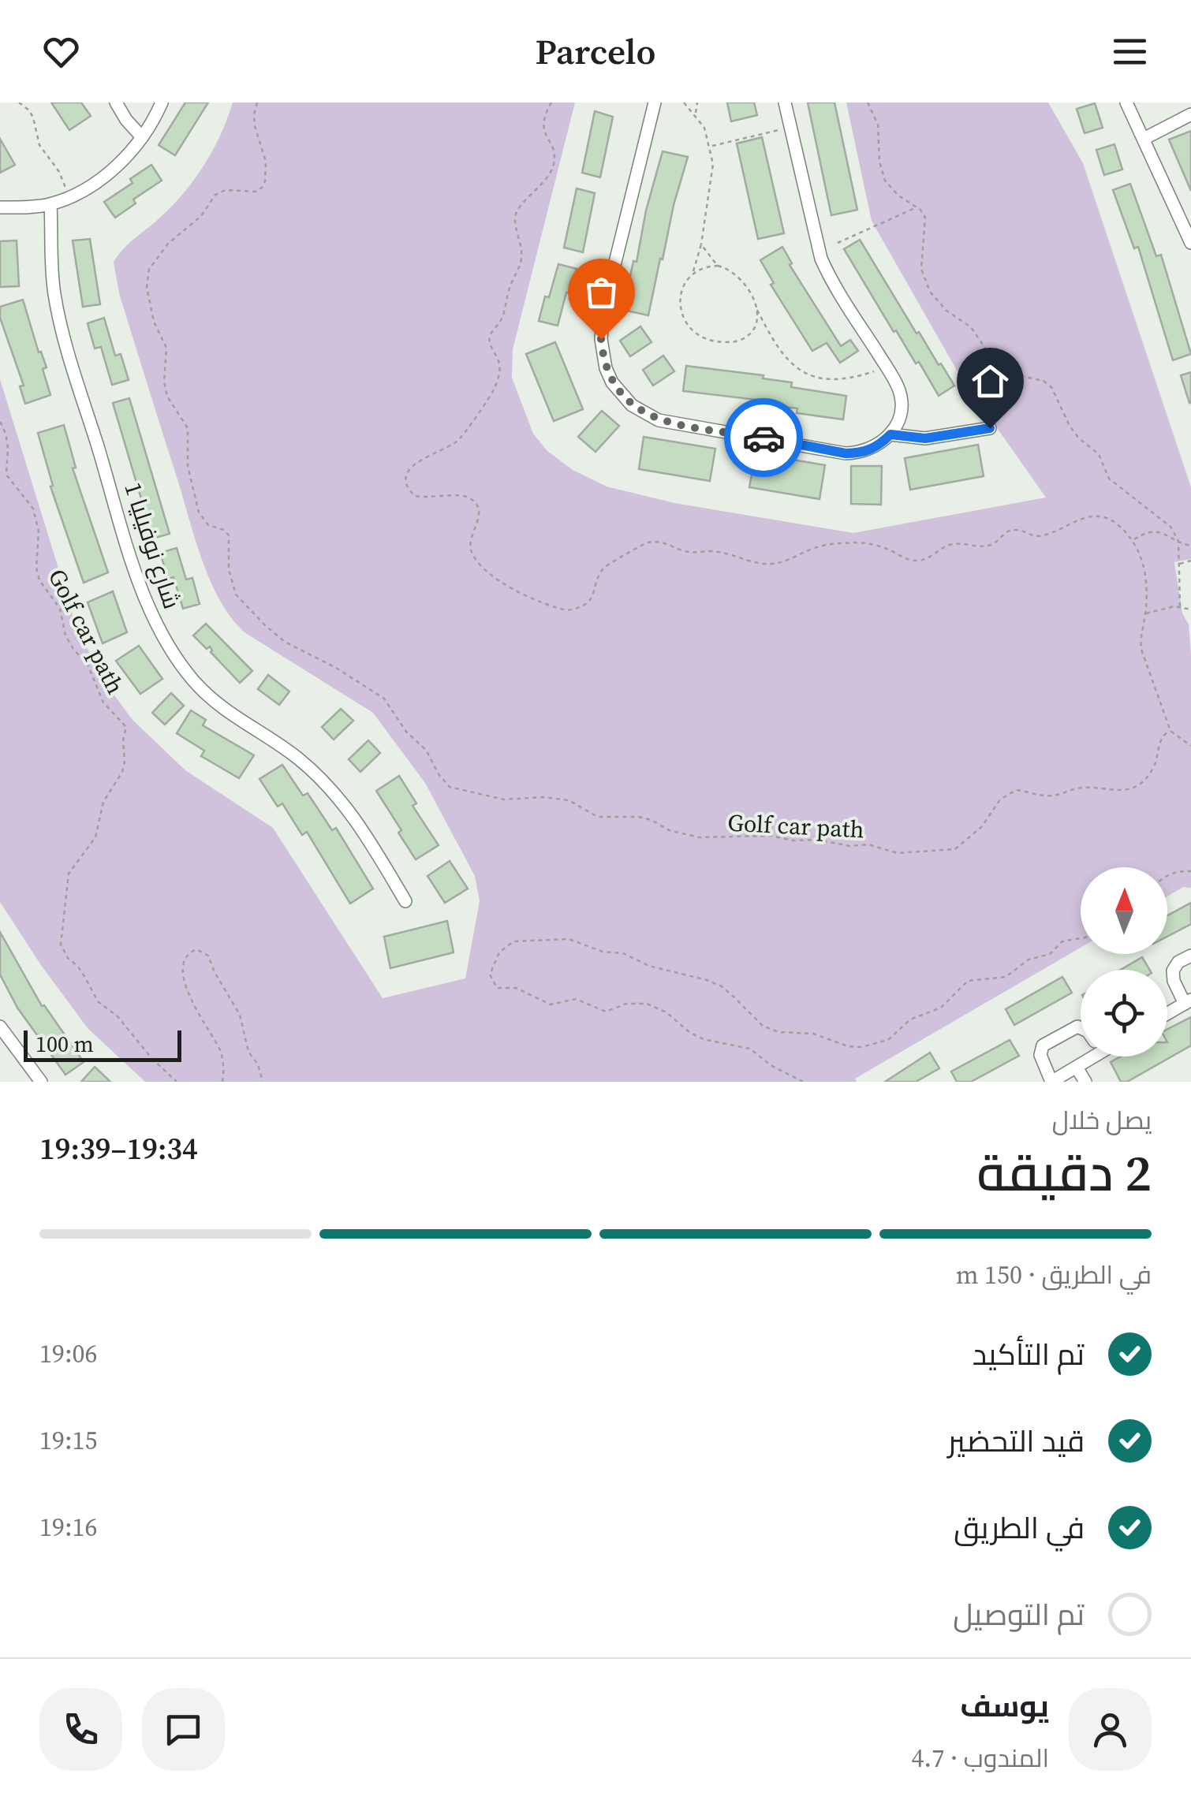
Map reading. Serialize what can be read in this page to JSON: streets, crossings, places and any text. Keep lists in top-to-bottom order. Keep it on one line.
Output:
{"streets":{"street":["شارع نوفيليا 1"],"path":["Golf car path"]},"scale_bar":"100 m","north":"top","page":{"header":"Parcelo","scale":"100 m","heading":["2 دقيقة","يصل خلال","19:34–19:39"],"panel":["يوسف","المندوب · 4.7"],"bar":"في الطريق · 150 m","list":[["تم التأكيد","19:06"],["قيد التحضير","19:15"],["في الطريق","19:16"],"تم التوصيل"]}}
